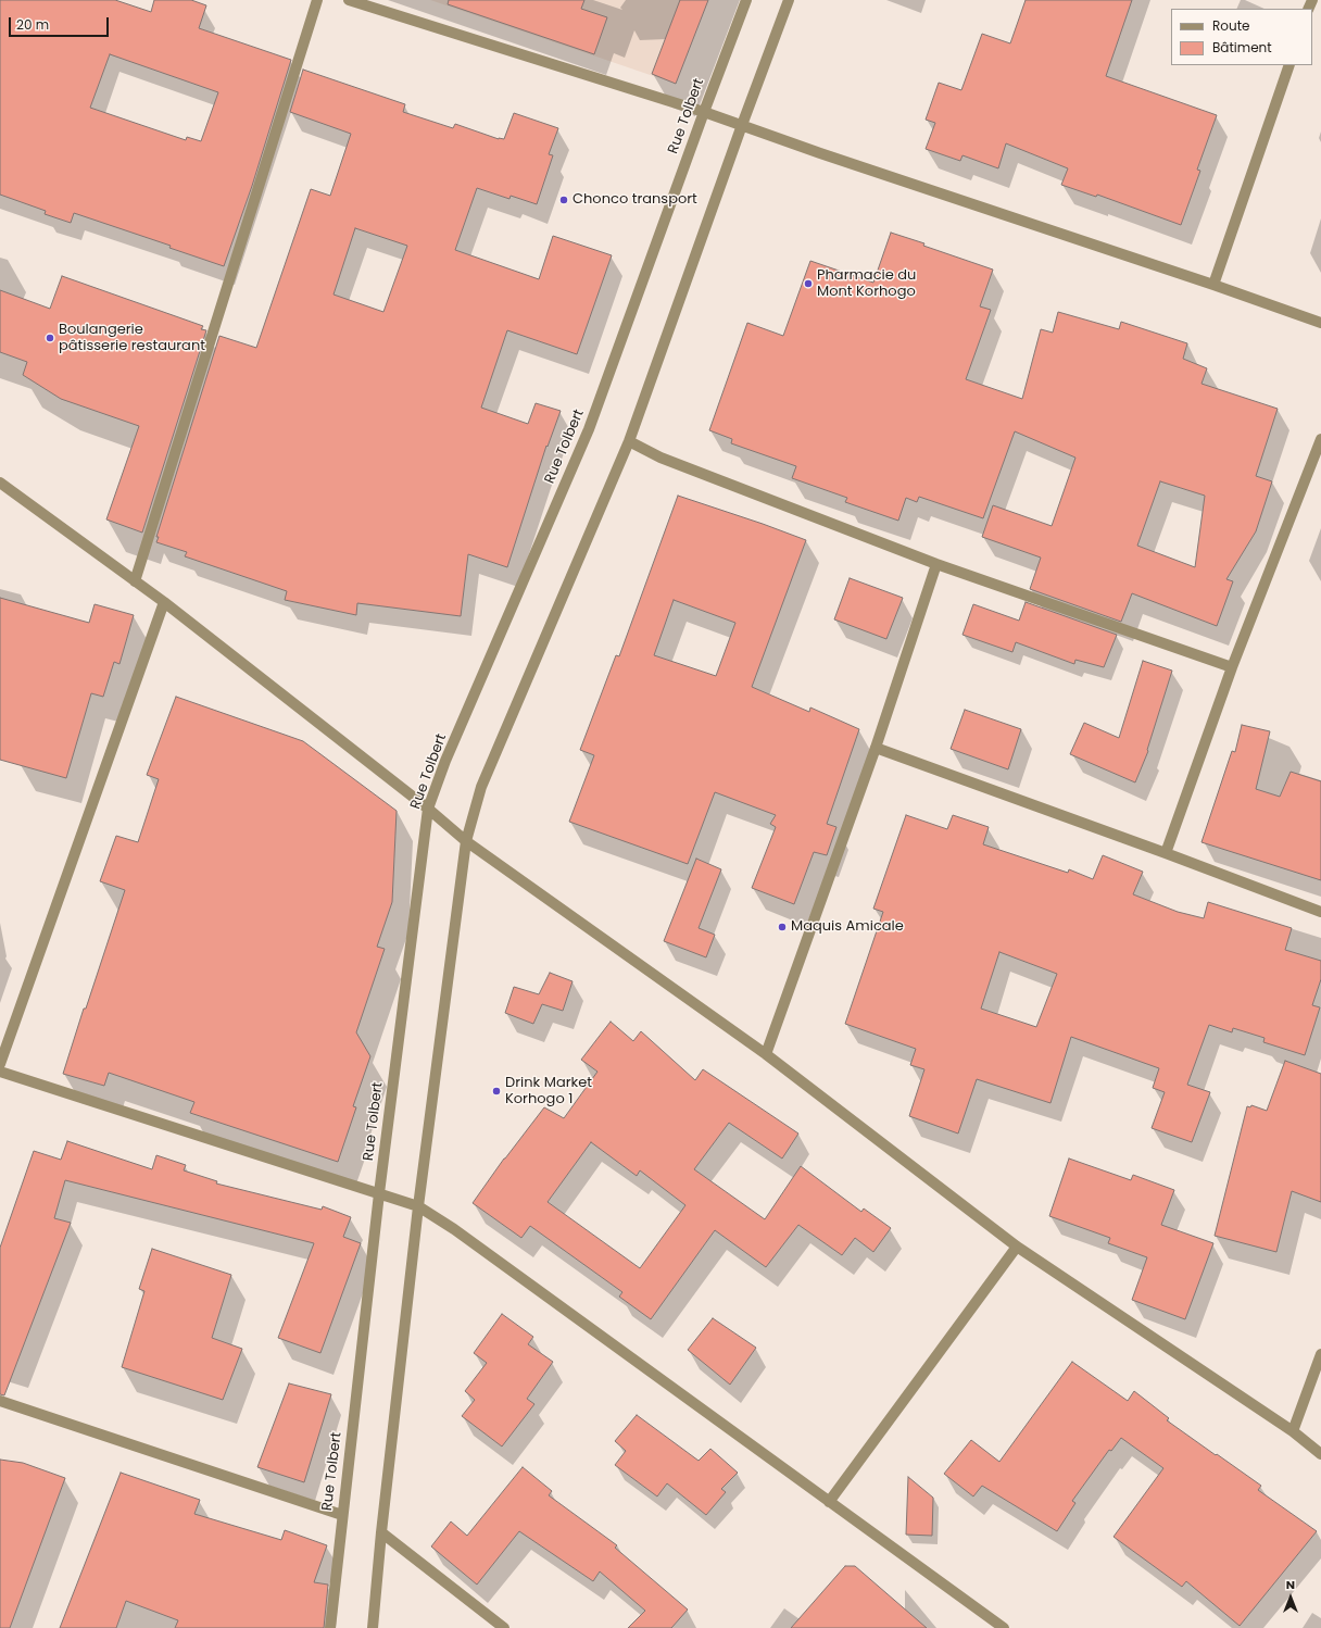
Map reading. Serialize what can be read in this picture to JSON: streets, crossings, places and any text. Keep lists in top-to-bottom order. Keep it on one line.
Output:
{"streets":{"street":["Rue Tolbert"]},"places":["Chonco transport","Pharmacie du Mont Korhogo","Boulangerie pâtisserie restaurant","Maquis Amicale","Drink Market Korhogo 1"],"legend":["Route","Bâtiment"],"scale_bar":"20 m","north":"top"}
